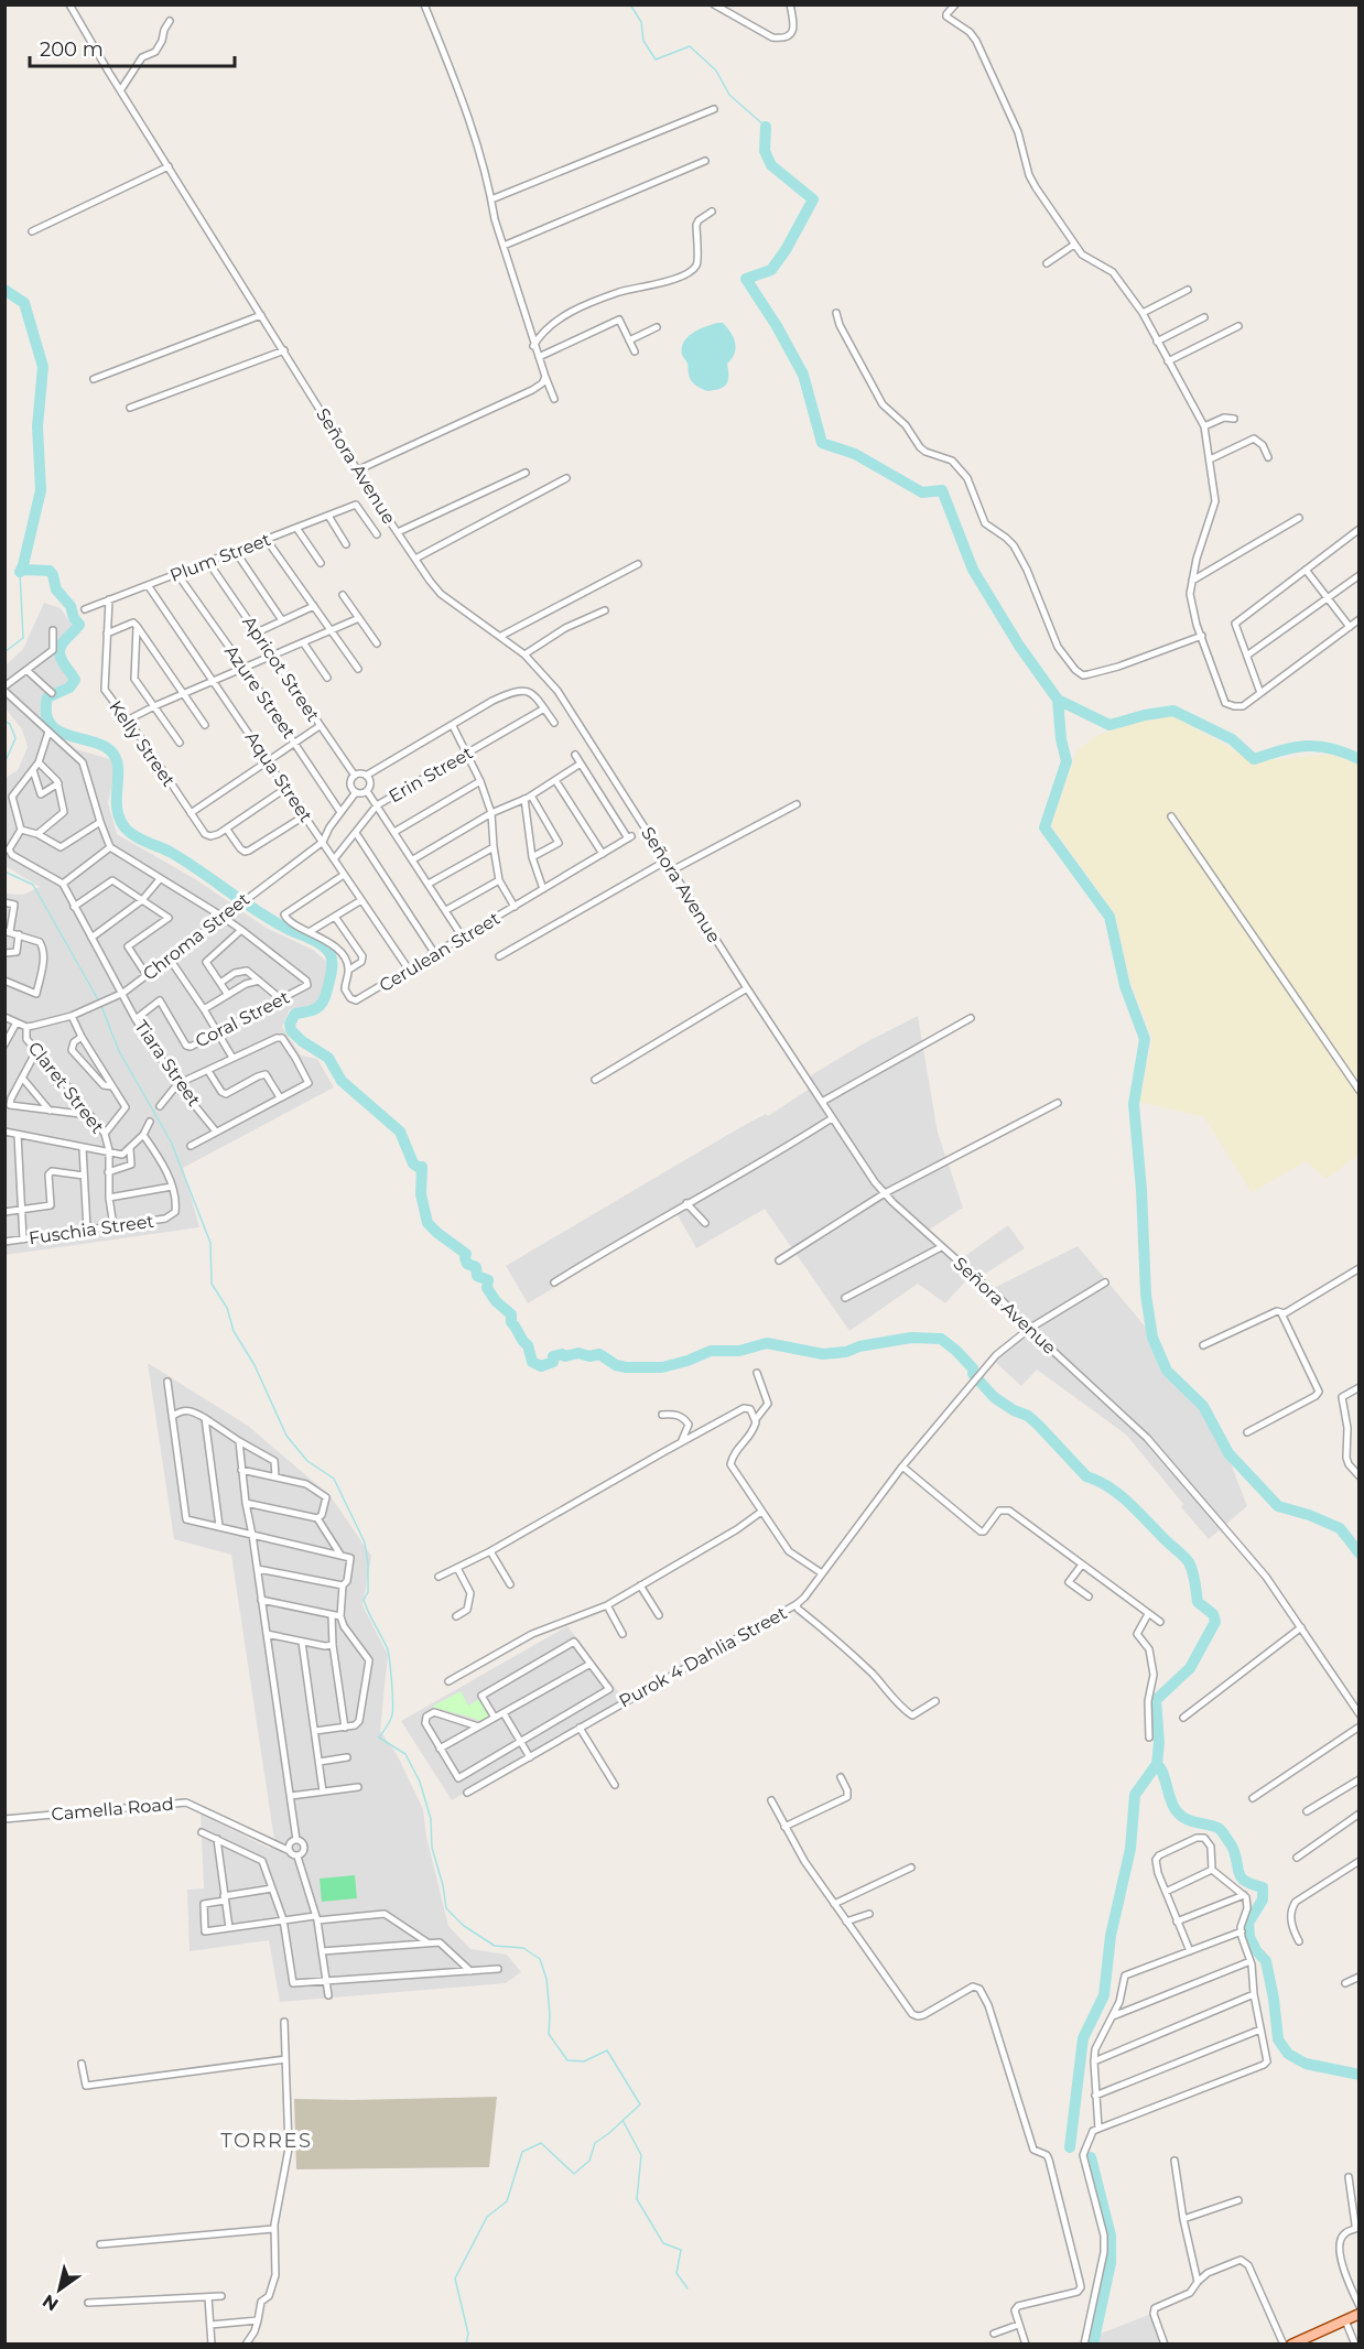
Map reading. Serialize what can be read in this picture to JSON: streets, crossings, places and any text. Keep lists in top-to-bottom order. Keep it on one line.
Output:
{"streets":{"street":["Señora Avenue","Plum Street","Apricot Street","Azure Street","Kelly Street","Erin Street","Aqua Street","Chroma Street","Cerulean Street","Coral Street","Tiara Street","Claret Street","Fuschia Street","Purok 4 Dahlia Street","Camella Road"]},"crossings":[["Señora Avenue","Purok 4 Dahlia Street"],["Plum Street","Apricot Street"],["Plum Street","Azure Street"],["Plum Street","Kelly Street"],["Plum Street","Aqua Street"],["Apricot Street","Chroma Street"],["Azure Street","Chroma Street"],["Erin Street","Aqua Street"],["Aqua Street","Chroma Street"],["Aqua Street","Cerulean Street"],["Chroma Street","Tiara Street"],["Chroma Street","Claret Street"],["Coral Street","Tiara Street"],["Claret Street","Fuschia Street"]],"districts":["TORRES"],"scale_bar":"200 m","north":"bottom left"}
